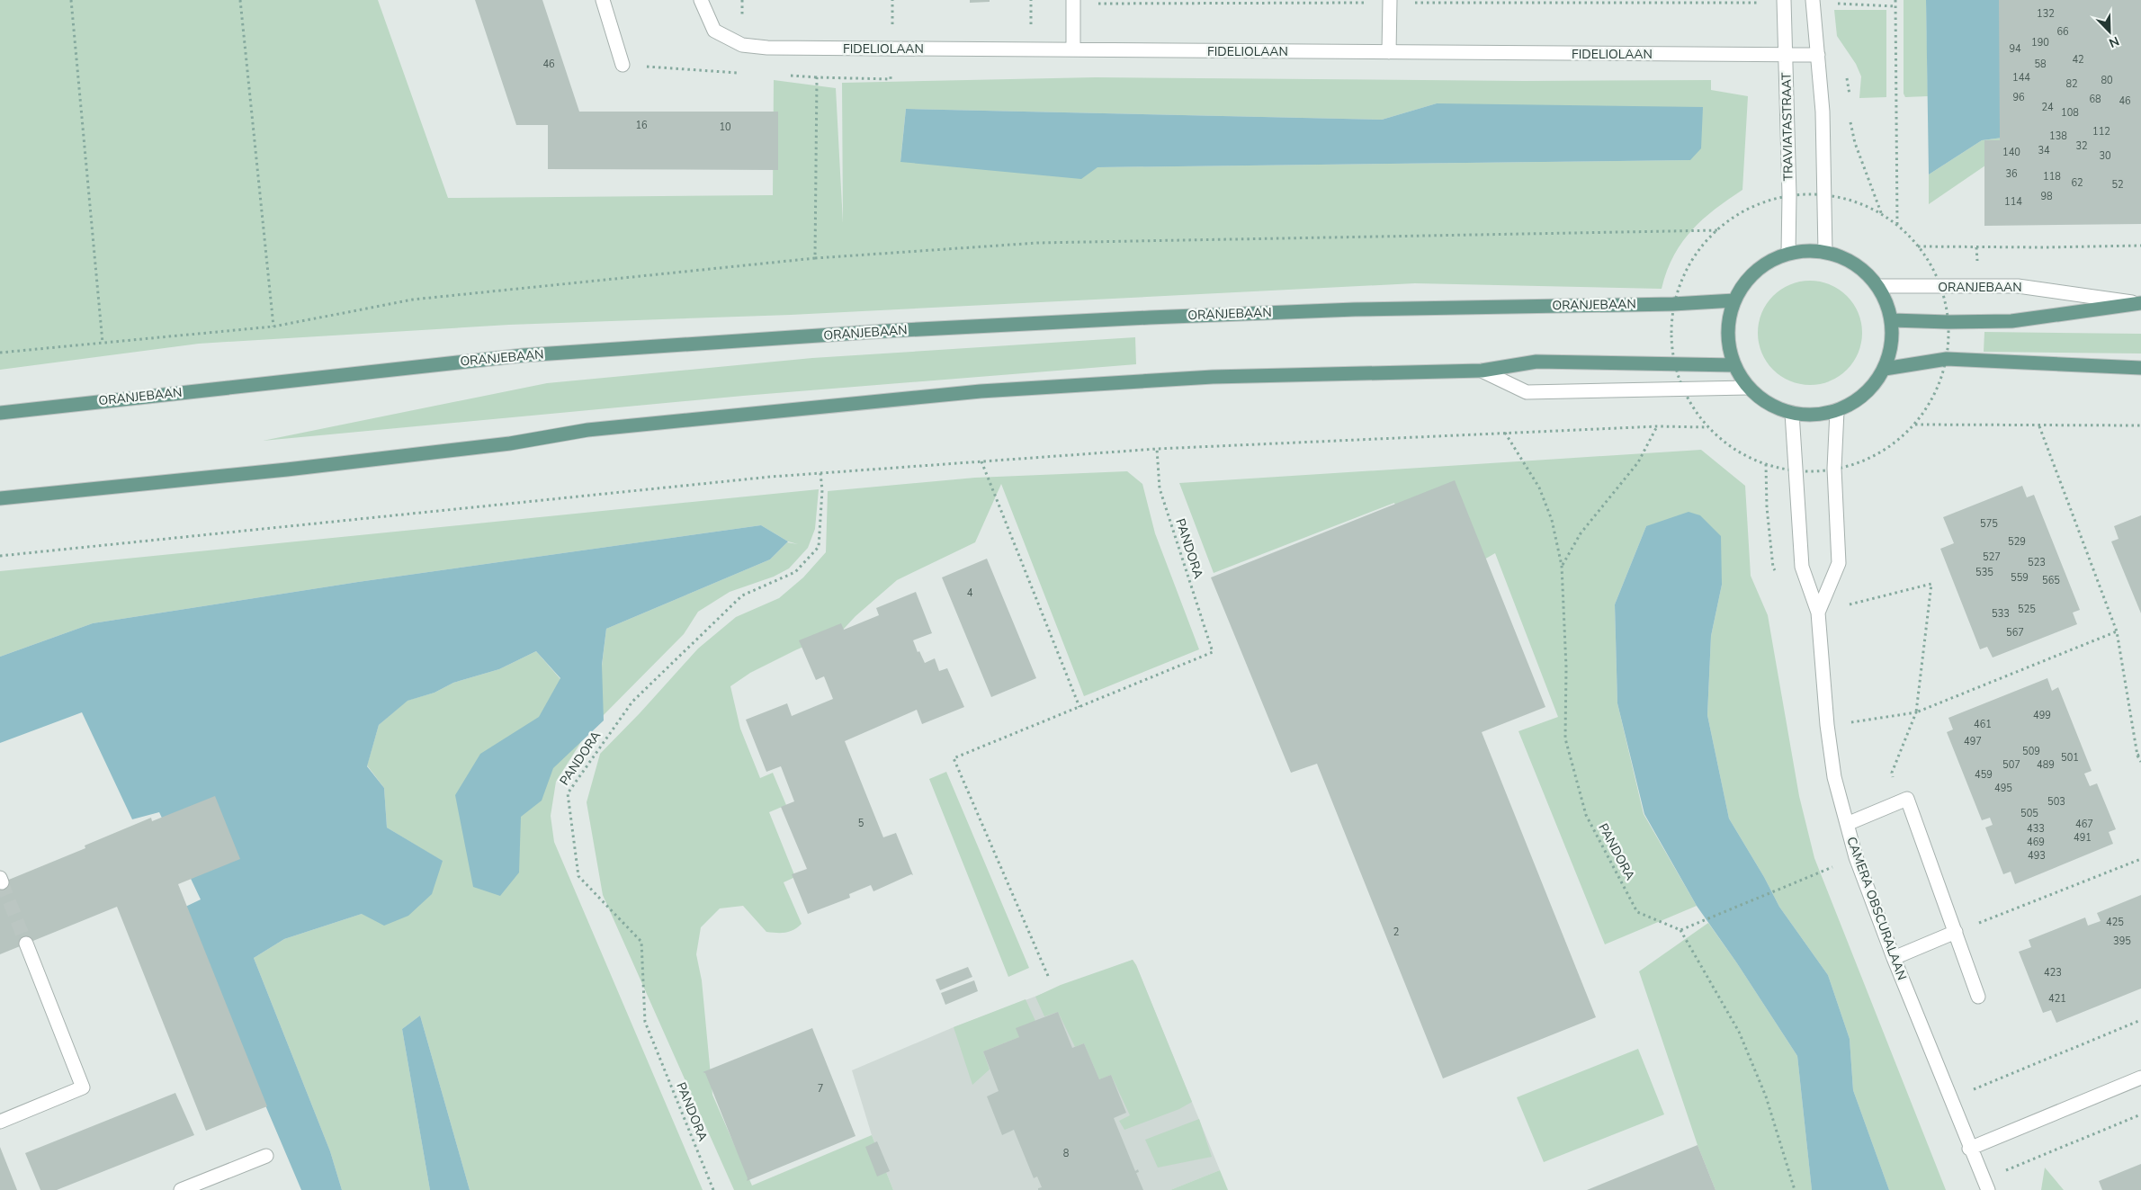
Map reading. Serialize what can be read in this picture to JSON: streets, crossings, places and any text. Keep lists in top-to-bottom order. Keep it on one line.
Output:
{"streets":{"main road":["ORANJEBAAN"],"street":["FIDELIOLAAN","TRAVIATASTRAAT","CAMERA OBSCURALAAN"],"path":["PANDORA"]},"crossings":[["FIDELIOLAAN","TRAVIATASTRAAT"]],"house_numbers":["132","66","190","94","42","46","58","144","80","82","96","68","46","24","108","16","10","112","138","32","34","140","30","36","118","62","52","98","114","575","529","527","523","535","559","565","4","525","533","567","499","461","497","509","501","507","489","459","495","503","505","5","467","433","491","469","493","425","2","395","423","421","7","8"],"north":"bottom right"}
